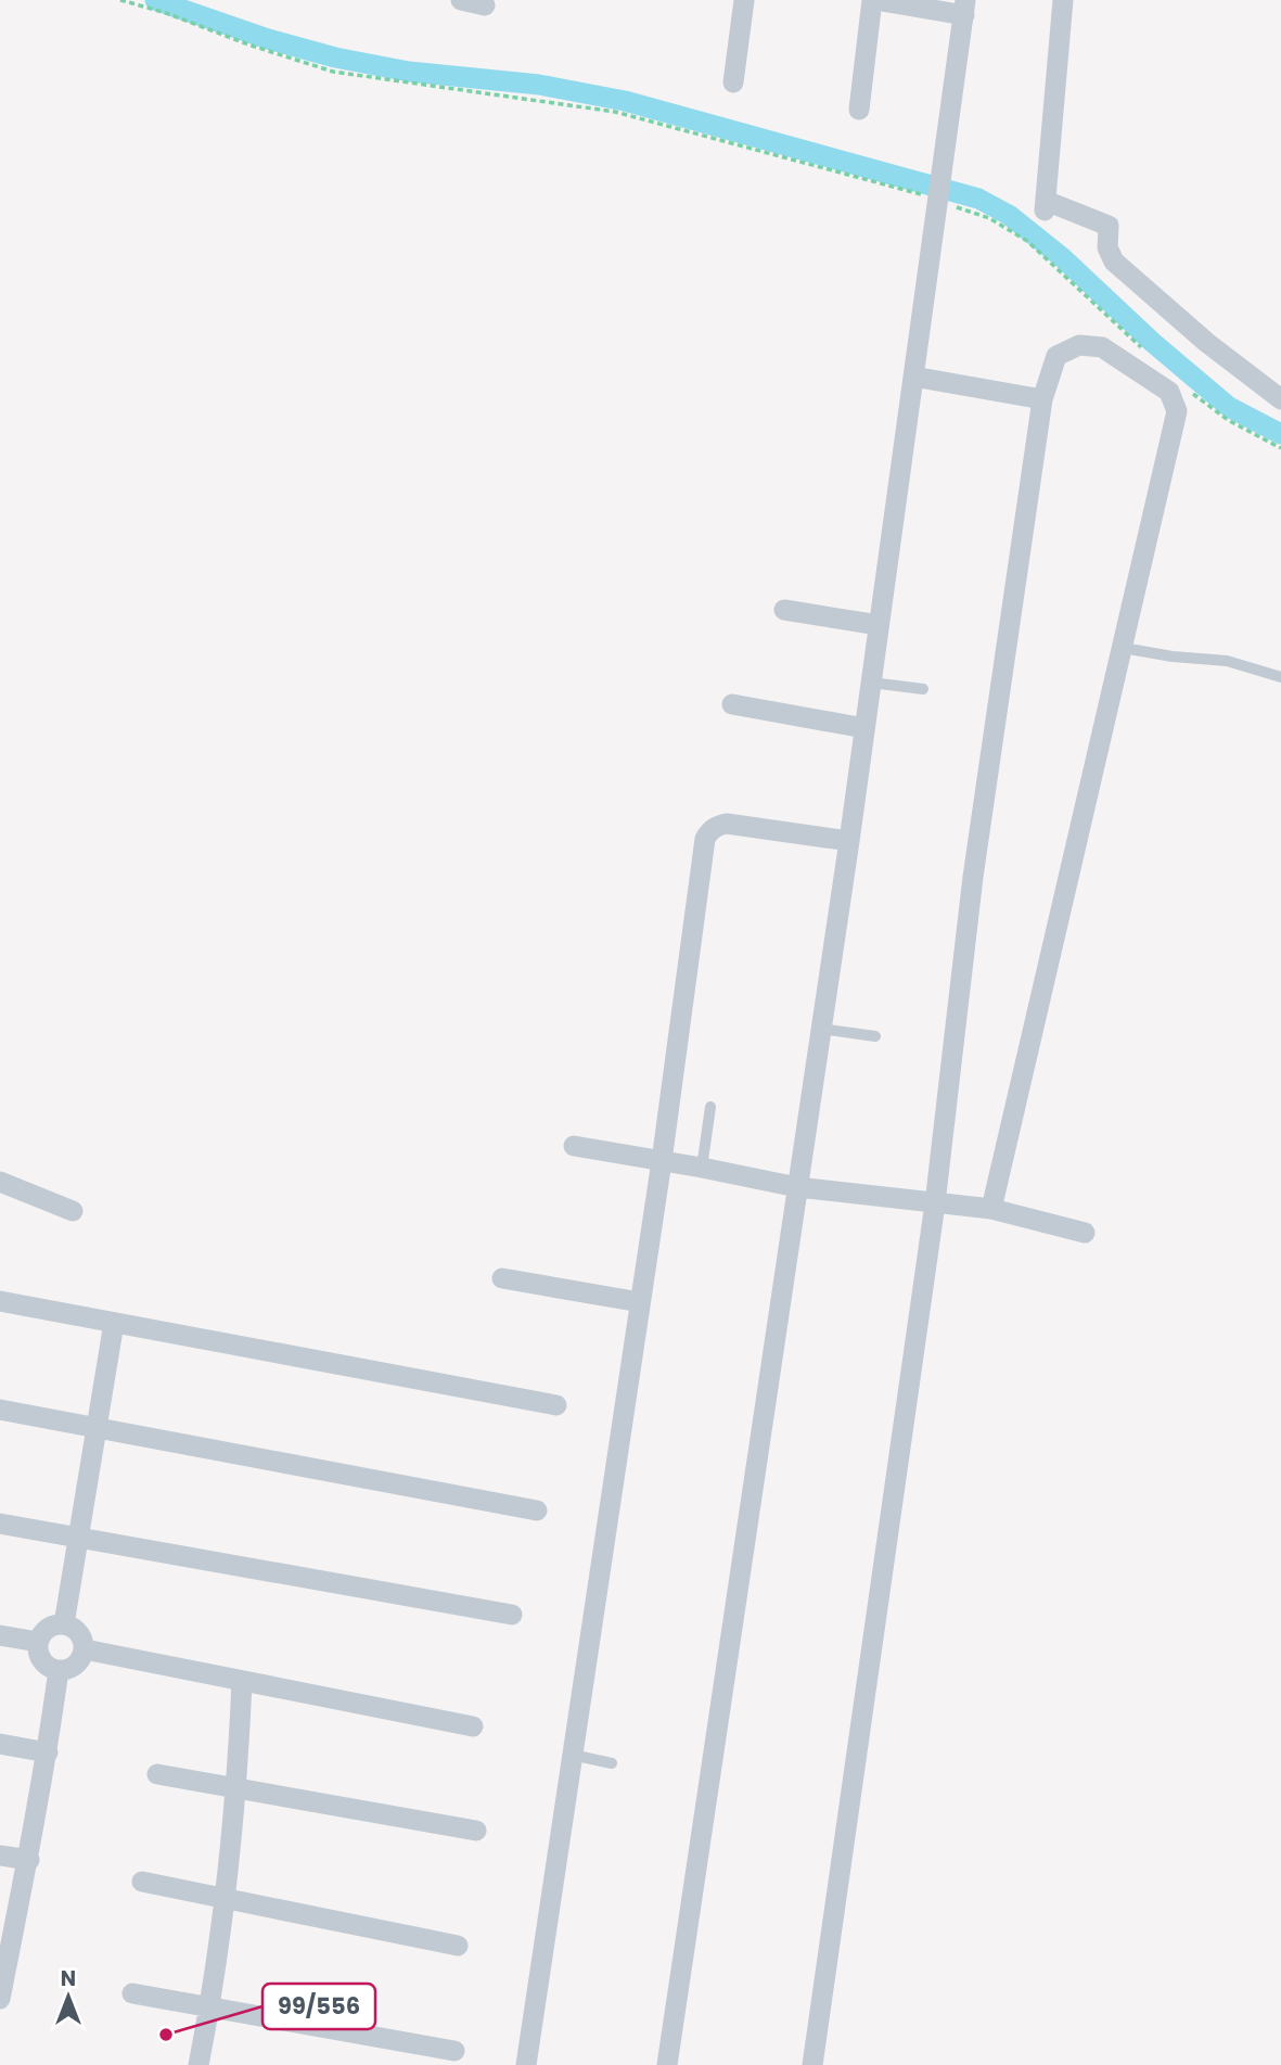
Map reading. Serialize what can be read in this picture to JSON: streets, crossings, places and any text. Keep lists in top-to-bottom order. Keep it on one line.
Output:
{"places":["99/556"],"north":"top"}
